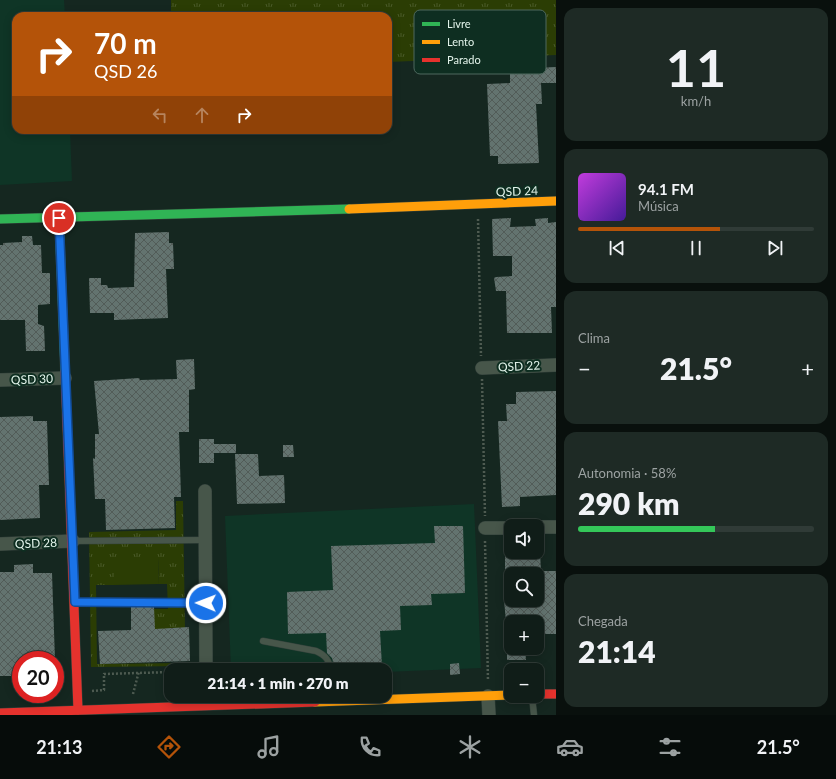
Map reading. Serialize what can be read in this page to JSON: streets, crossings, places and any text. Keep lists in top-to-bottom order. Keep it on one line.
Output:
{"streets":{"street":["QSD 24","QSD 22","QSD 30","QSD 28"]},"legend":["Livre","Lento","Parado"],"page":{"tile":[["11","km/h"],"Clima",["Autonomia · 58%","290 km"],["Chegada","21:14"]],"turn":["70 m","QSD 26"],"song":["94.1 FM","Música"],"heat":["−","21.5°","+"],"map_buttons":["+","−"],"limit":"20","trip":"21:14 · 1 min · 270 m","tabs":["21:13","21.5°"]}}
